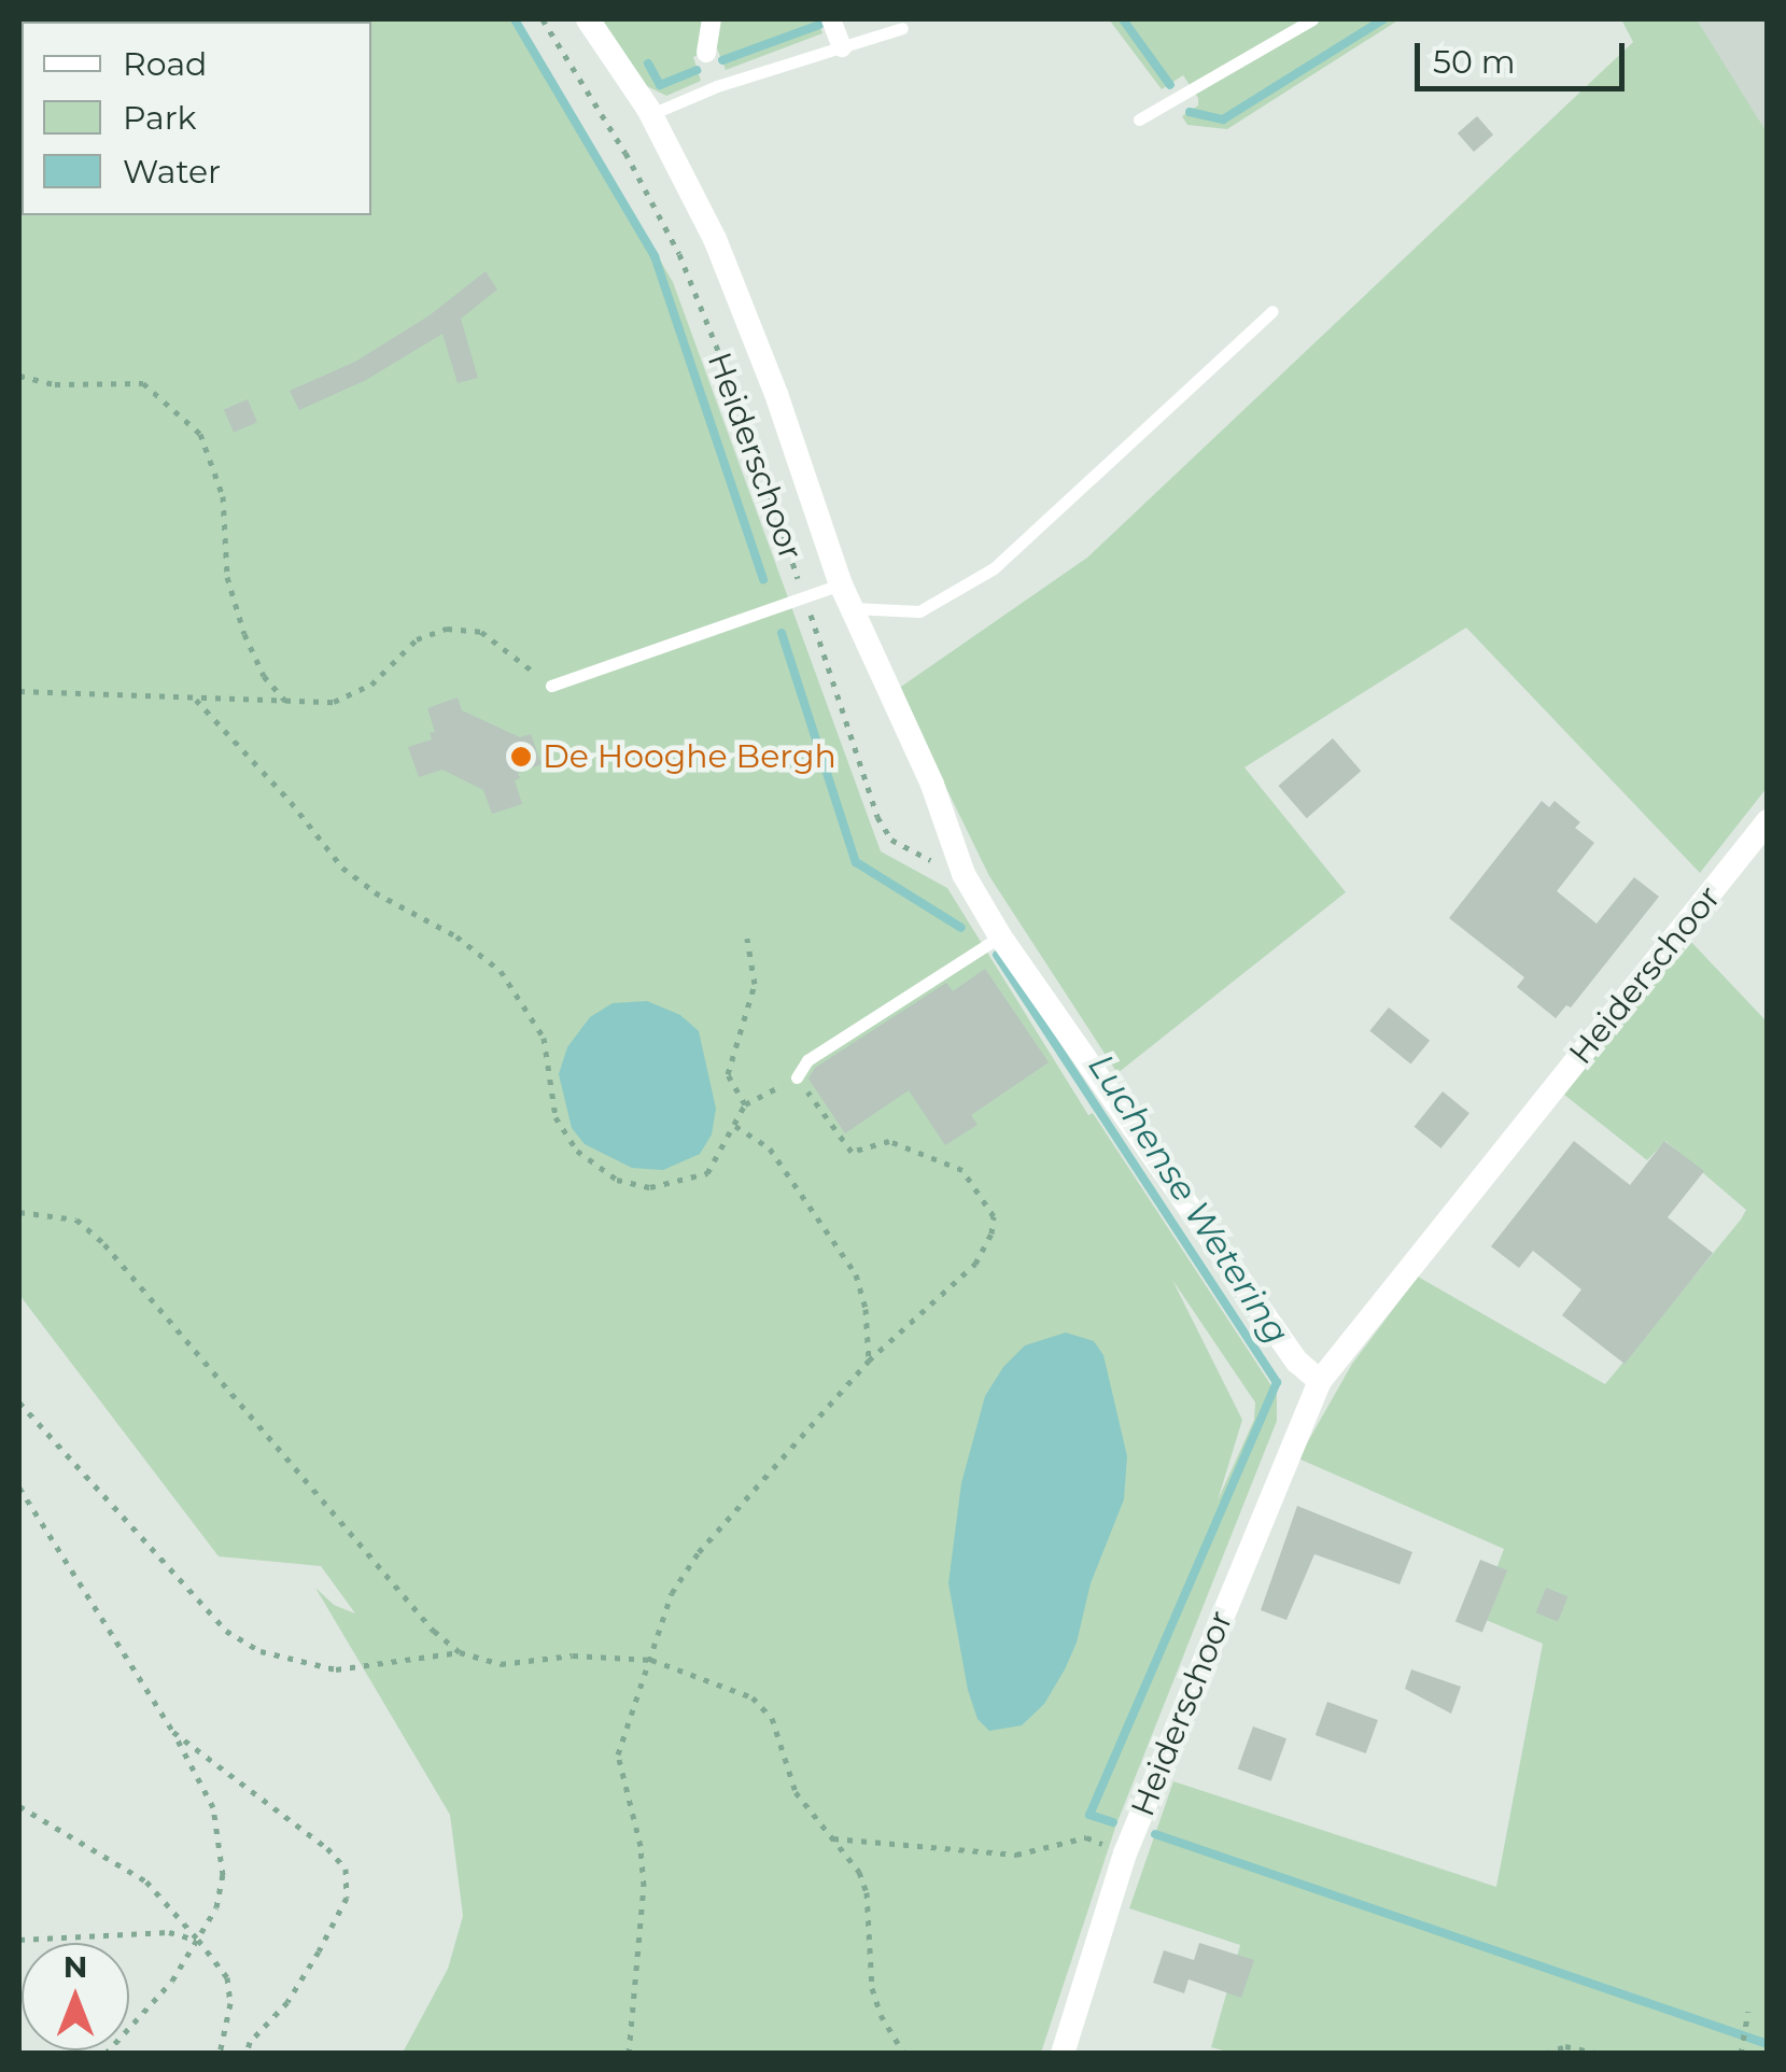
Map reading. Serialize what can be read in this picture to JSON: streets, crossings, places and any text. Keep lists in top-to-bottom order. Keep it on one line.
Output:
{"streets":{"street":["Heiderschoor"]},"water":["Luchense Wetering"],"places":["De Hooghe Bergh"],"legend":["Road","Park","Water"],"scale_bar":"50 m","north":"top"}
